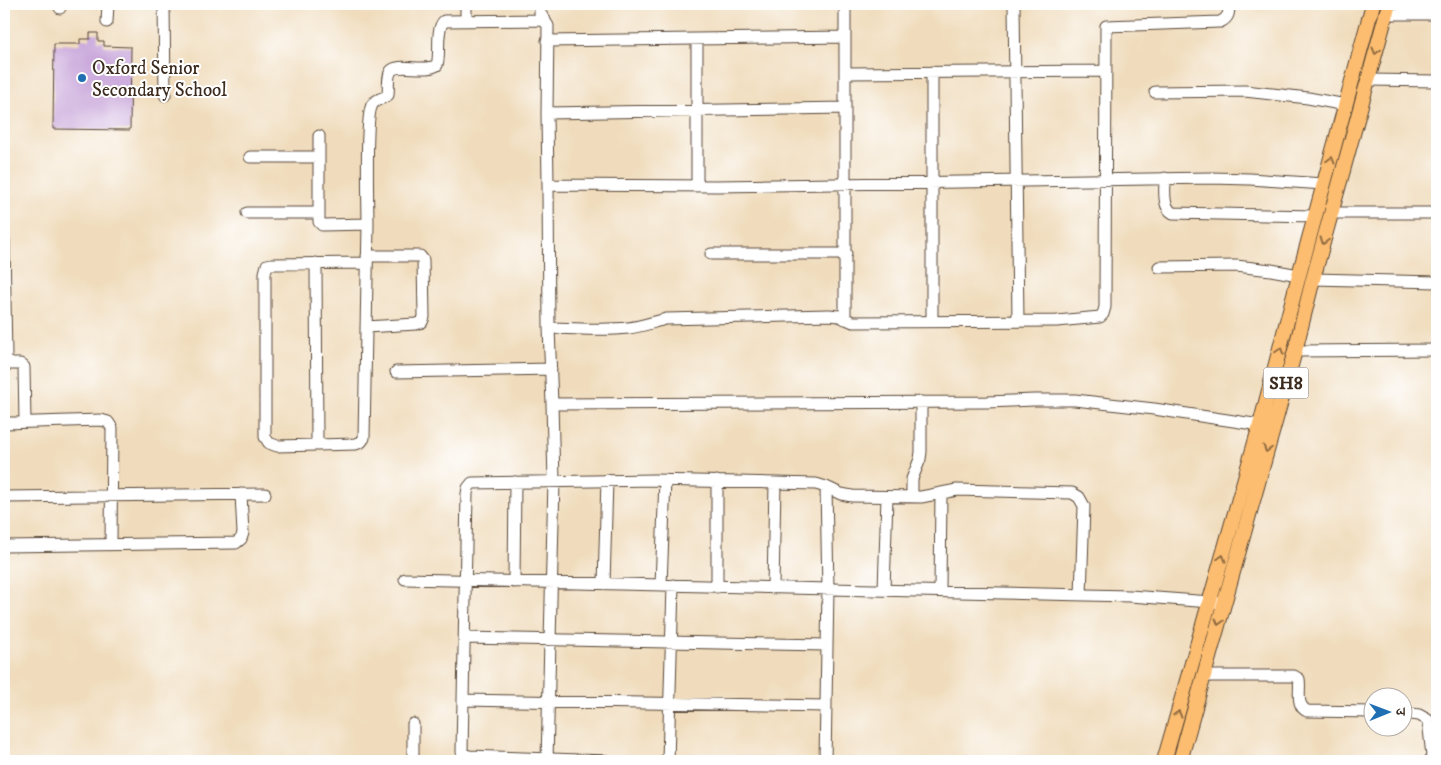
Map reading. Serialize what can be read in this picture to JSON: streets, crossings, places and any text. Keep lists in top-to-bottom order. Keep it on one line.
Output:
{"streets":{"main road":["SH8"]},"places":["Oxford Senior Secondary School"],"north":"right"}
